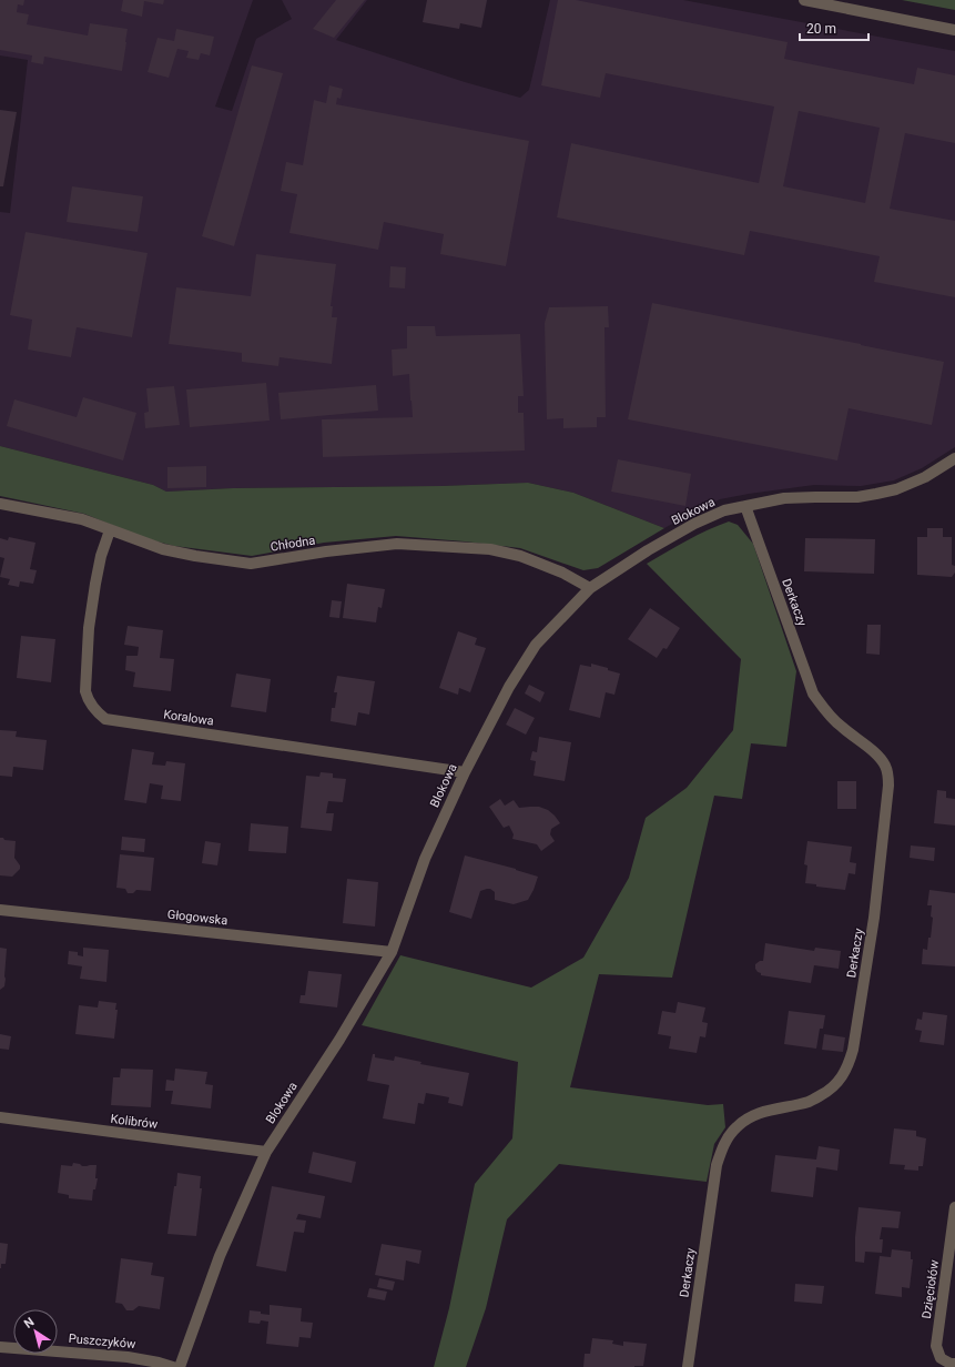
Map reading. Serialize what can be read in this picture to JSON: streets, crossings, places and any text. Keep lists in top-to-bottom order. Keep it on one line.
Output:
{"streets":{"street":["Blokowa","Chłodna","Derkaczy","Koralowa","Głogowska","Kolibrów","Dzięciołów","Puszczyków"]},"crossings":[["Blokowa","Chłodna"],["Blokowa","Derkaczy"],["Blokowa","Koralowa"],["Blokowa","Głogowska"],["Blokowa","Kolibrów"],["Chłodna","Koralowa"]],"scale_bar":"20 m","north":"top left"}
